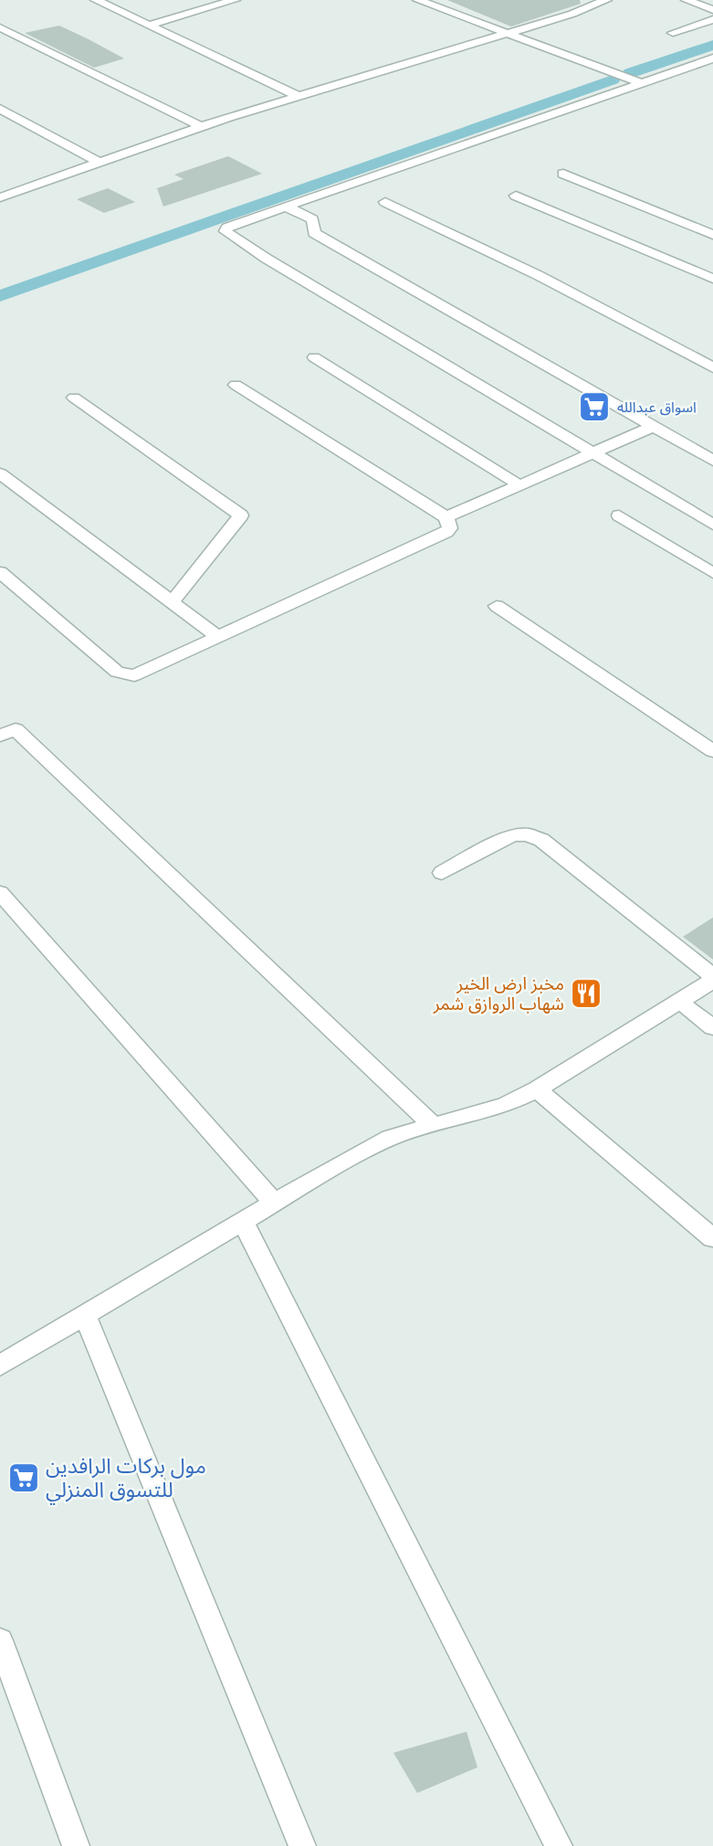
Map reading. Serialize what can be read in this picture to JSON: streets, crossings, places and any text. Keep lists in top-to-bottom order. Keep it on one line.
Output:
{"places":{"supermarket":["اسواق عبدالله","مول بركات الرافدين للتسوق المنزلي"],"restaurant":["مخبز ارض الخير شهاب الروازق شمر"]}}
